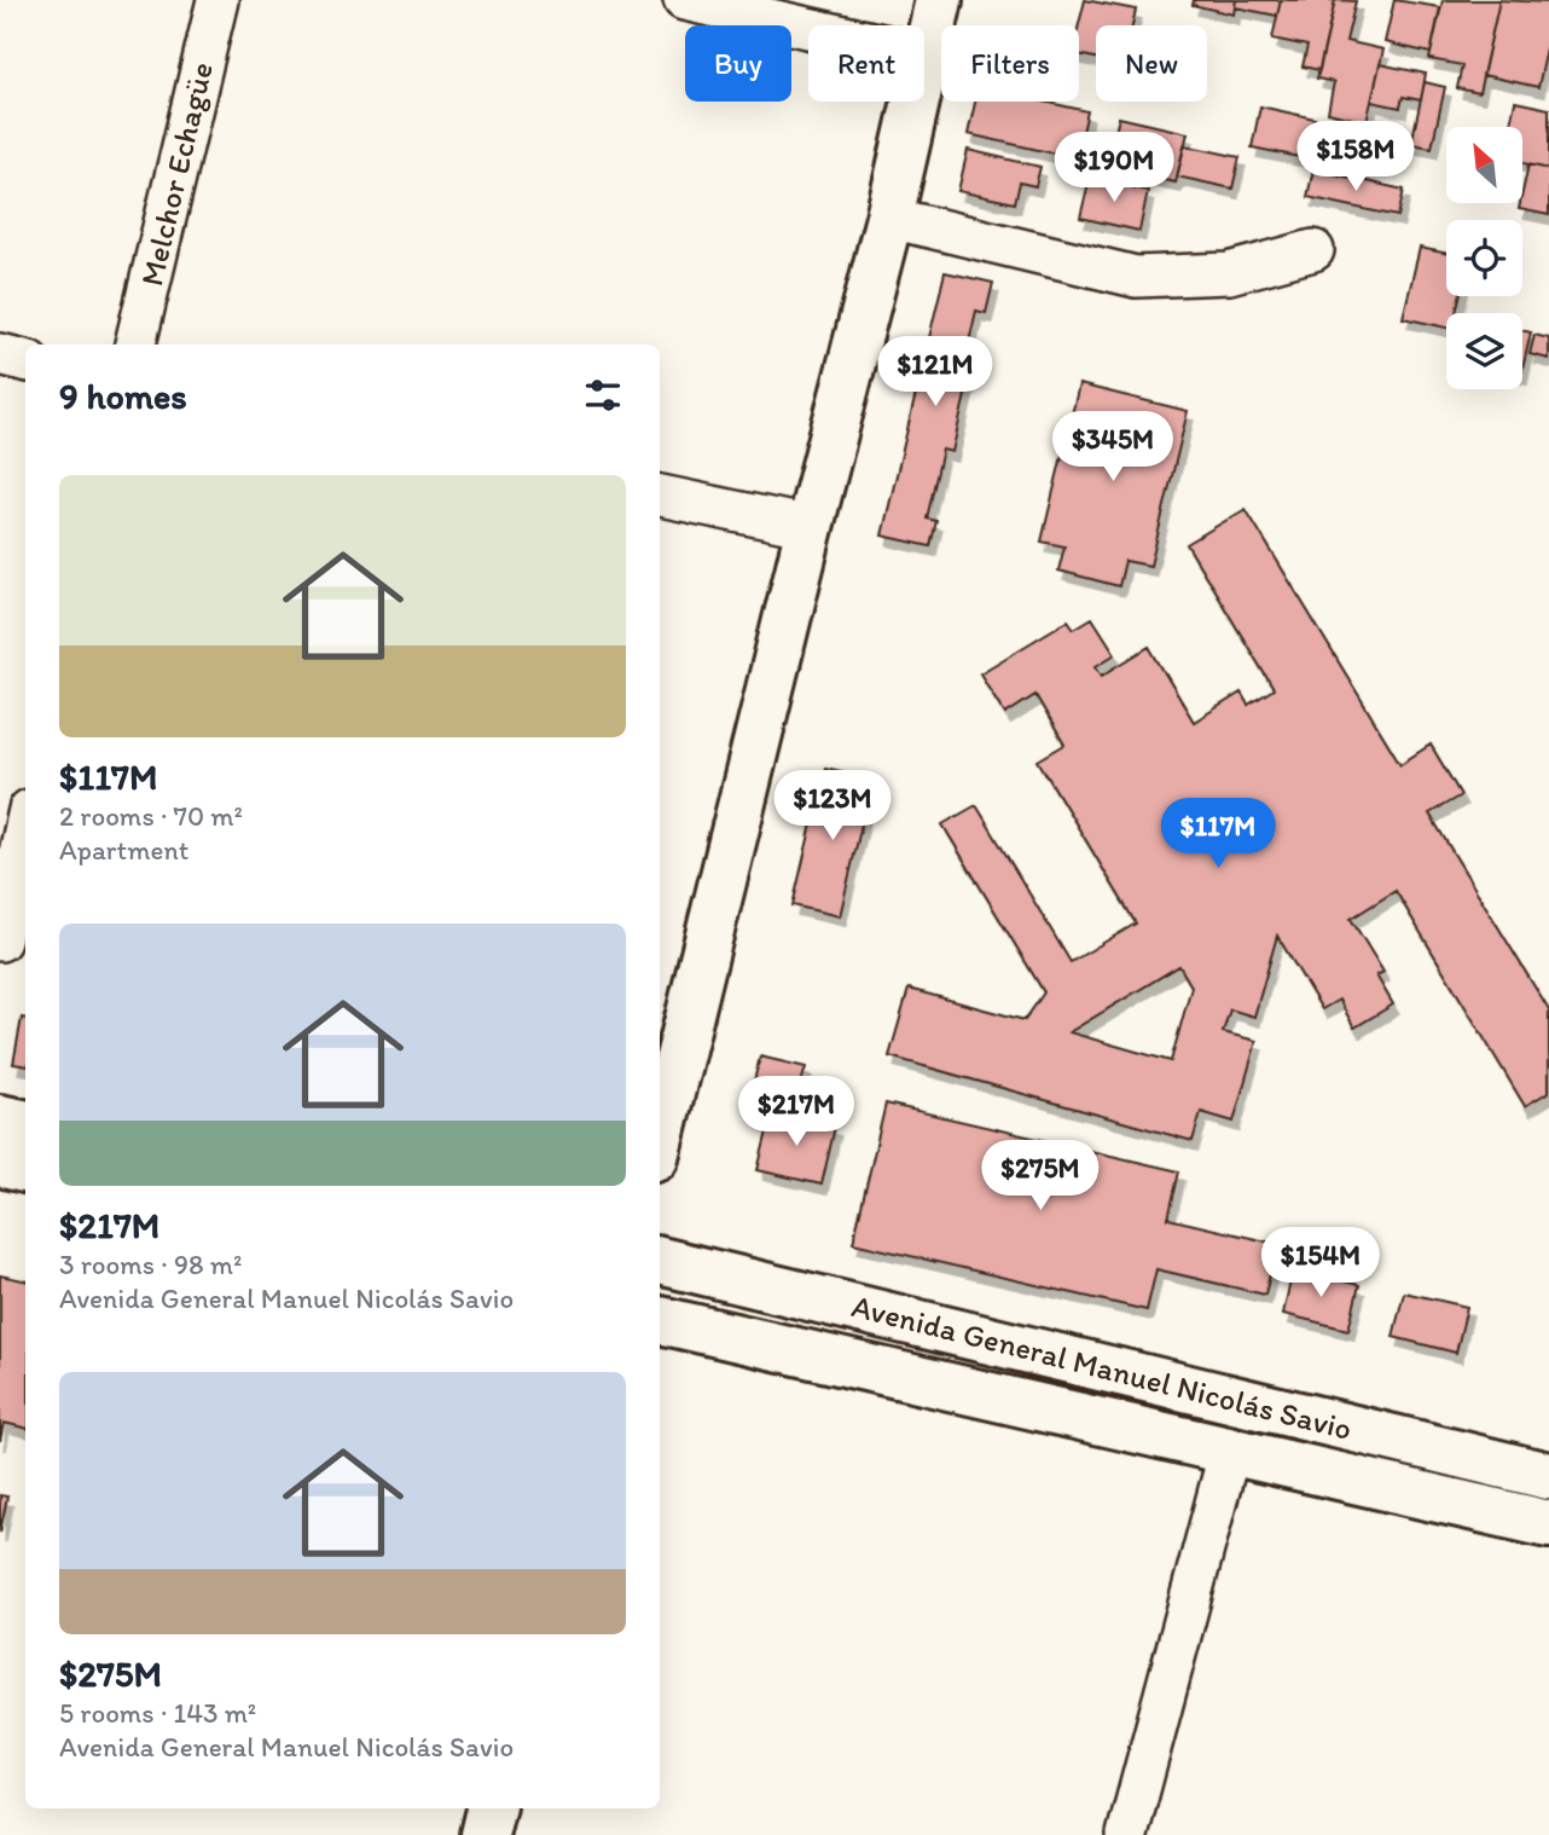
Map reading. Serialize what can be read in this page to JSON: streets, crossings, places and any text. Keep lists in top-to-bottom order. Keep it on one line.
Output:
{"streets":{"main road":["Avenida General Manuel Nicolás Savio"],"street":["Melchor Echagüe"]},"north":"top left","page":{"chip":["Buy","Rent","Filters","New"],"price":["$158M","$190M","$121M","$345M","$123M","$117M","$217M","$275M","$154M"],"heading":"9 homes","list":[{"name":"$117M","note":"2 rooms · 70 m² · Apartment"},{"name":"$217M","note":"3 rooms · 98 m² · Avenida General Manuel Nicolás Savio"},{"name":"$275M","note":"5 rooms · 143 m² · Avenida General Manuel Nicolás Savio"}]}}
